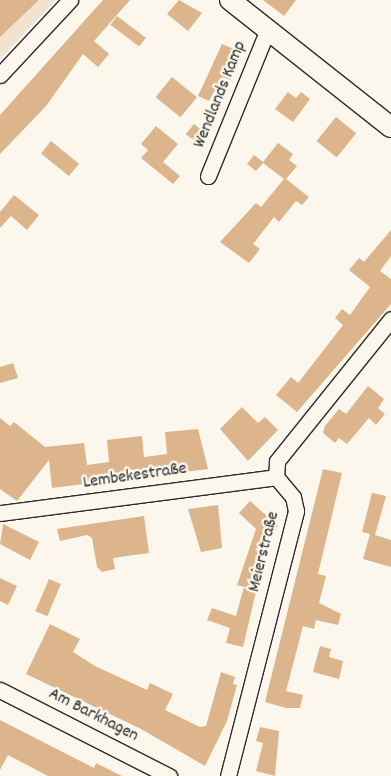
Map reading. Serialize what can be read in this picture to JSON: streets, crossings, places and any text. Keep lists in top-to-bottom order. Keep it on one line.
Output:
{"streets":{"street":["Wendlands Kamp","Lembekestraße","Meierstraße","Am Barkhagen"]},"crossings":[["Lembekestraße","Meierstraße"]]}
